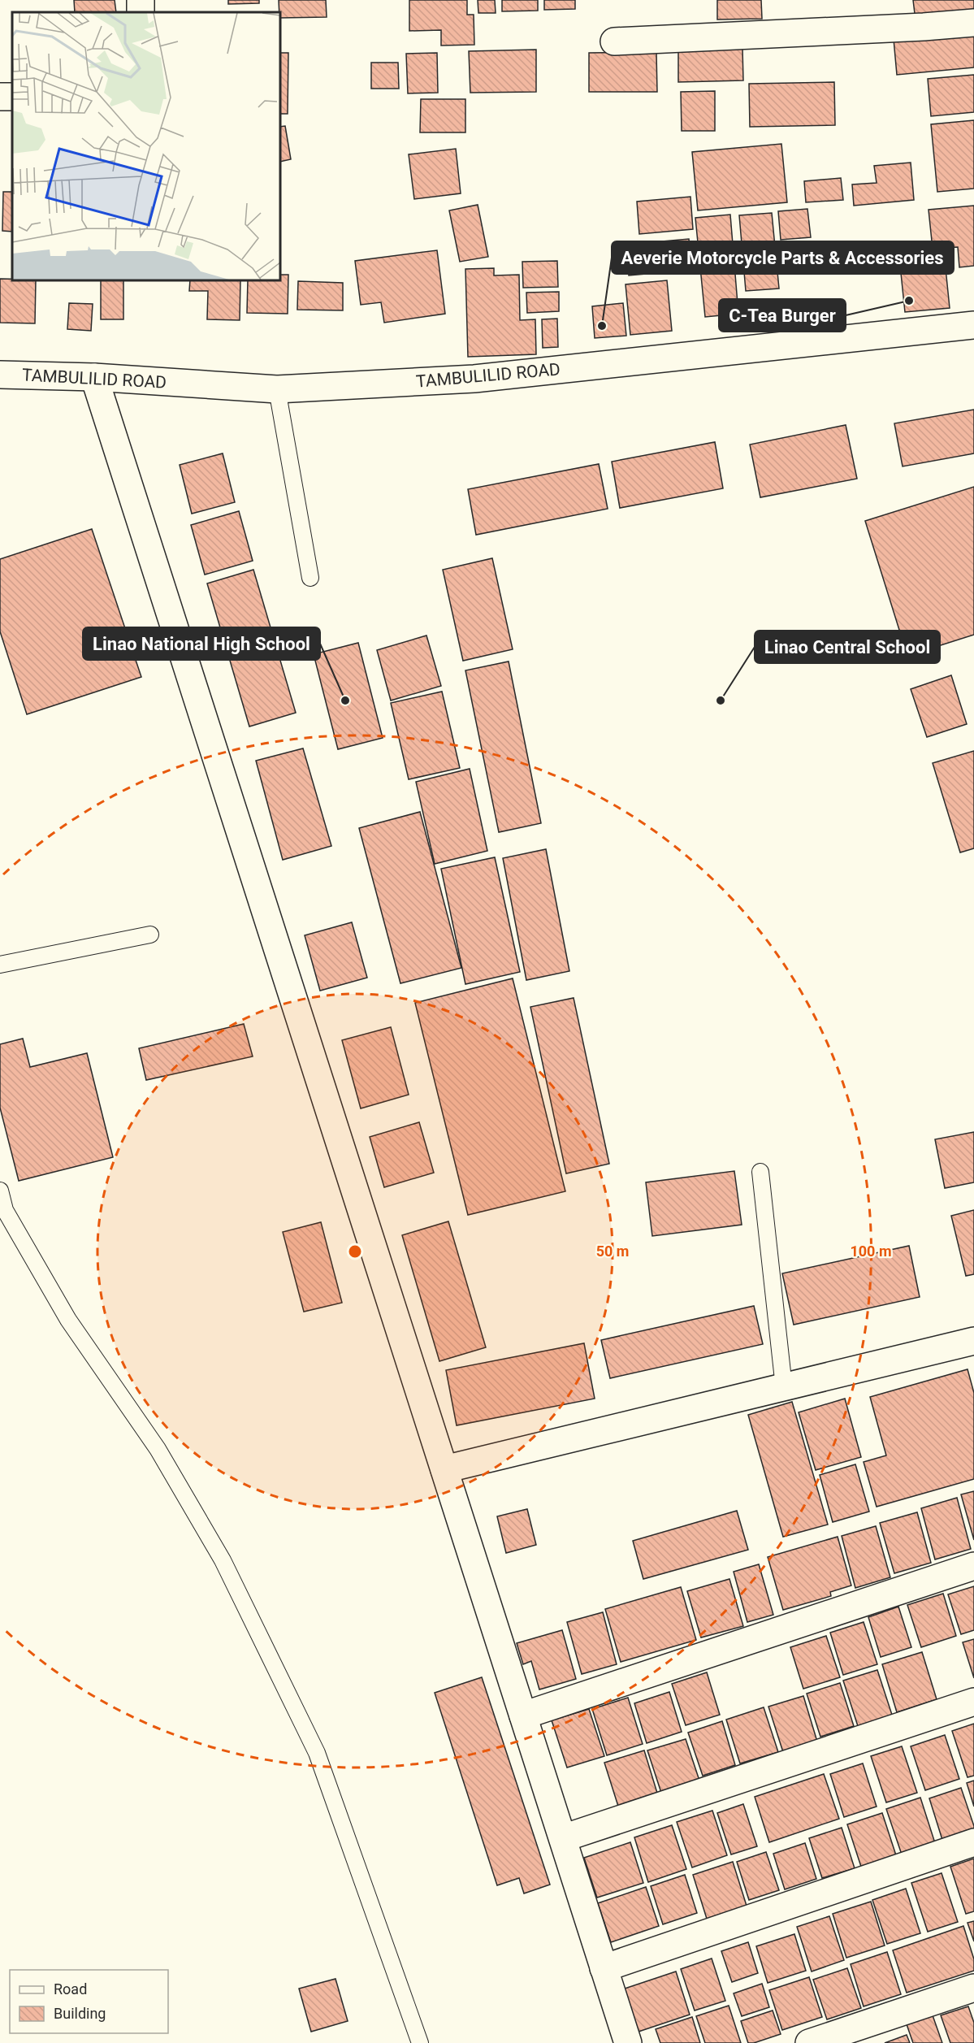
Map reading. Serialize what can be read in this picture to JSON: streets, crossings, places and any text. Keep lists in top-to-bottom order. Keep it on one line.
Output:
{"streets":{"street":["TAMBULILID ROAD"]},"places":["C-Tea Burger","Aeverie Motorcycle Parts & Accessories","Linao National High School","Linao Central School"],"legend":["Road","Building"],"rings":["50 m","100 m"]}
